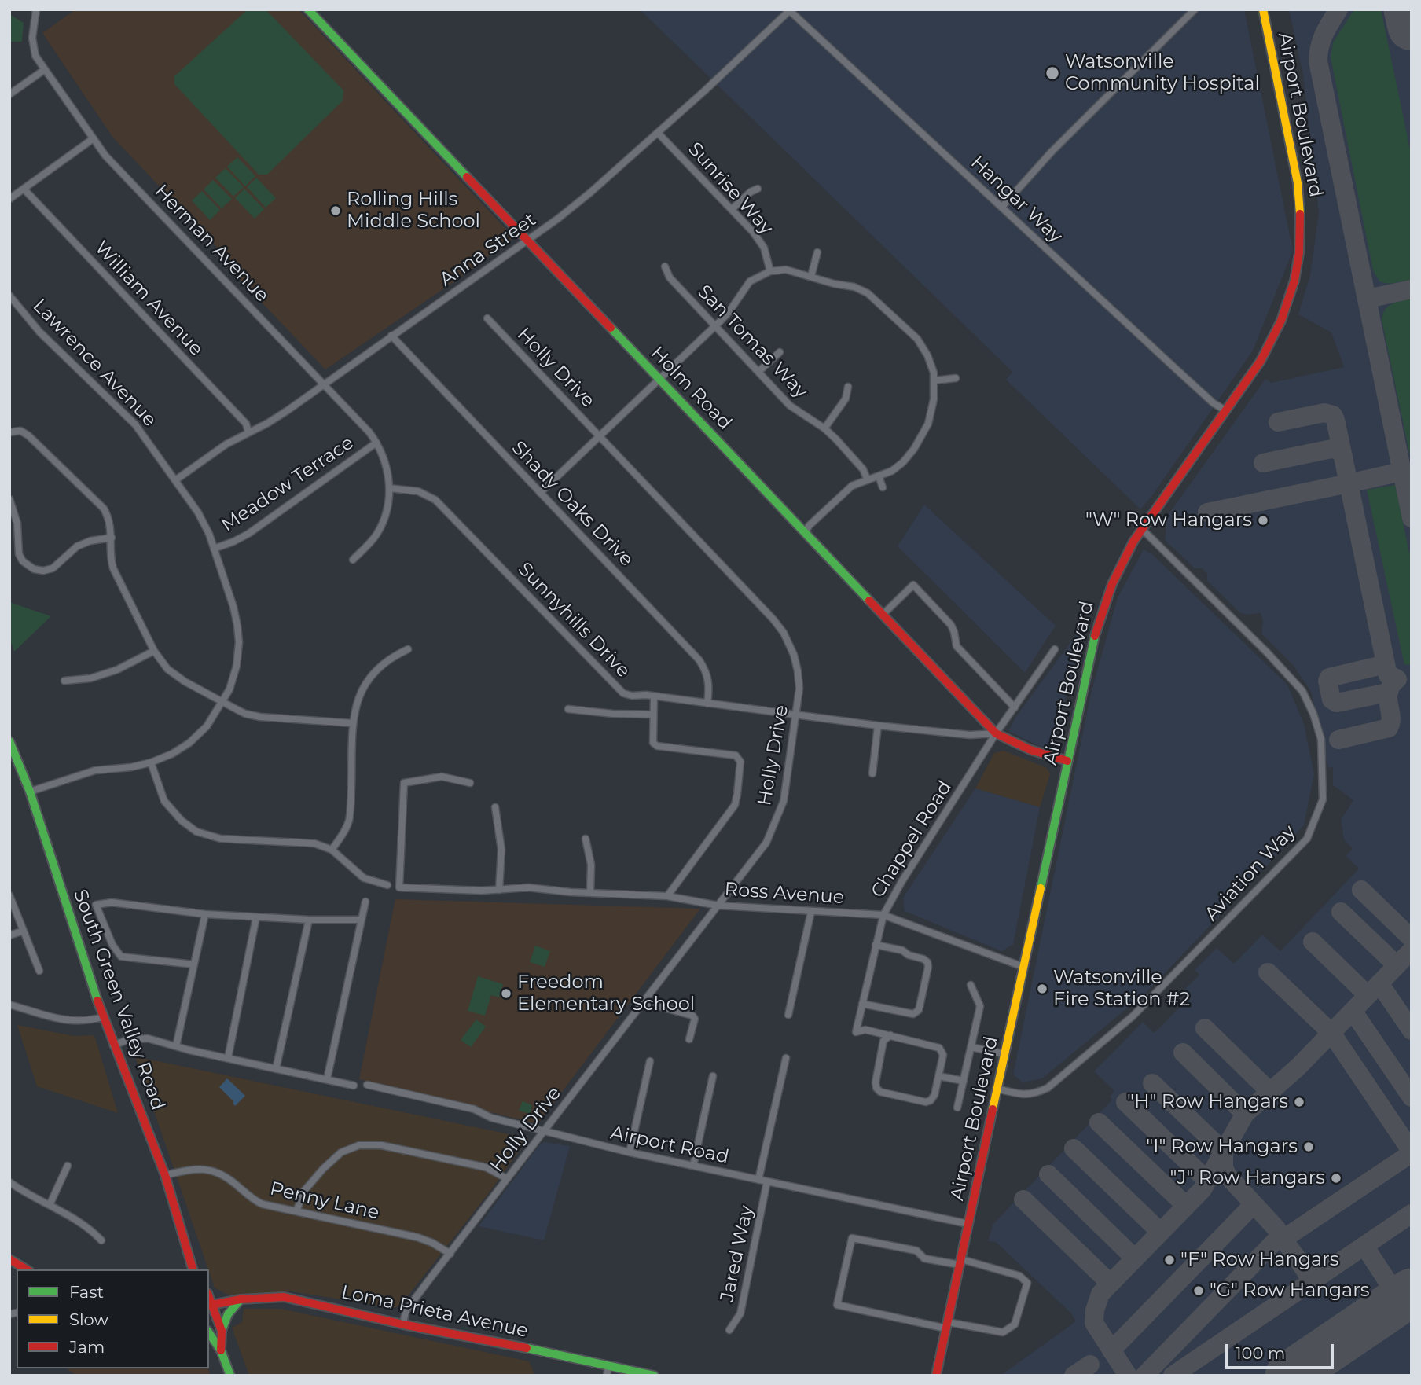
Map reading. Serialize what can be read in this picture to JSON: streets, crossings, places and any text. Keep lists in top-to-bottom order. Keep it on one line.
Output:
{"streets":{"main road":["Airport Boulevard","Holm Road","South Green Valley Road","Loma Prieta Avenue"],"street":["Sunrise Way","Hangar Way","Herman Avenue","Anna Street","William Avenue","San Tomas Way","Lawrence Avenue","Holly Drive","Meadow Terrace","Shady Oaks Drive","Sunnyhills Drive","Chappel Road","Aviation Way","Ross Avenue","Airport Road","Penny Lane","Jared Way"]},"crossings":[["Airport Boulevard","Hangar Way"],["Airport Boulevard","Holm Road"],["Airport Boulevard","Aviation Way"],["Airport Boulevard","Ross Avenue"],["Airport Boulevard","Airport Road"],["Sunrise Way","Anna Street"],["Hangar Way","Anna Street"],["Herman Avenue","Anna Street"],["Herman Avenue","Meadow Terrace"],["Herman Avenue","Sunnyhills Drive"],["Anna Street","William Avenue"],["Anna Street","Lawrence Avenue"],["Anna Street","Holm Road"],["Anna Street","Shady Oaks Drive"],["Lawrence Avenue","Meadow Terrace"],["Lawrence Avenue","South Green Valley Road"],["Holly Drive","Sunnyhills Drive"],["Holly Drive","Ross Avenue"],["Holly Drive","Airport Road"],["Holly Drive","Penny Lane"],["Holly Drive","Loma Prieta Avenue"],["Holm Road","Sunnyhills Drive"],["Holm Road","Chappel Road"],["Shady Oaks Drive","Sunnyhills Drive"],["Sunnyhills Drive","Chappel Road"],["Chappel Road","Ross Avenue"],["South Green Valley Road","Penny Lane"],["Airport Road","Jared Way"]],"places":["Watsonville Community Hospital","Rolling Hills Middle School","\"W\" Row Hangars","Watsonville Fire Station #2","Freedom Elementary School","\"H\" Row Hangars","\"I\" Row Hangars","\"J\" Row Hangars","\"F\" Row Hangars","\"G\" Row Hangars"],"legend":["Fast","Slow","Jam"],"scale_bar":"100 m"}
